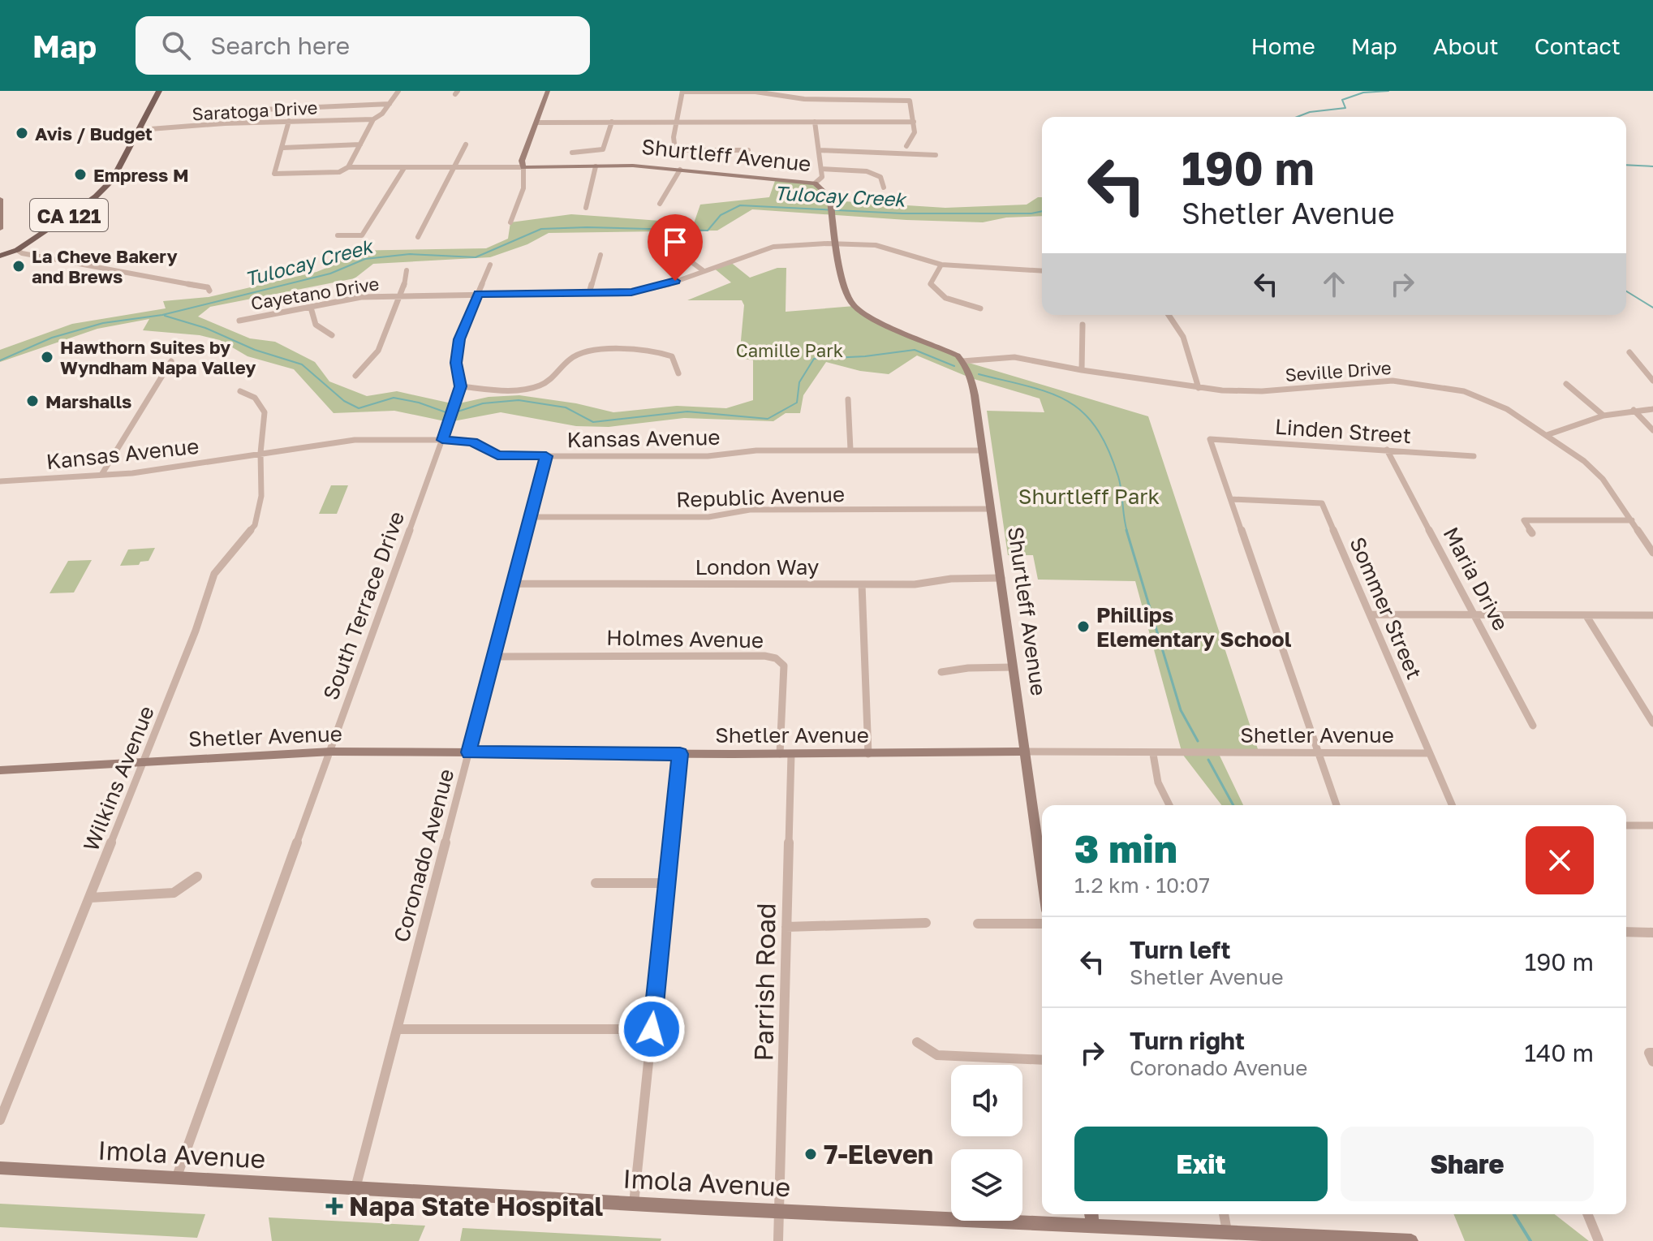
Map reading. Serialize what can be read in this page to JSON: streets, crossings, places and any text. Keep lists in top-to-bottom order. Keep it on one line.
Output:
{"streets":{"main road":["CA 121"],"street":["Saratoga Drive","Shurtleff Avenue","Cayetano Drive","Seville Drive","Linden Street","Kansas Avenue","Republic Avenue","London Way","Maria Drive","South Terrace Drive","Sommer Street","Holmes Avenue","Shetler Avenue","Wilkins Avenue","Coronado Avenue","Parrish Road","Imola Avenue"]},"crossings":[["Saratoga Drive","CA 121"],["Shurtleff Avenue","Cayetano Drive"],["Shurtleff Avenue","Seville Drive"],["Shurtleff Avenue","Kansas Avenue"],["Shurtleff Avenue","Republic Avenue"],["Shurtleff Avenue","London Way"],["Shurtleff Avenue","Shetler Avenue"],["Cayetano Drive","South Terrace Drive"],["Linden Street","Maria Drive"],["Linden Street","Sommer Street"],["Kansas Avenue","South Terrace Drive"],["Kansas Avenue","Wilkins Avenue"],["Kansas Avenue","Coronado Avenue"],["Republic Avenue","Coronado Avenue"],["London Way","Coronado Avenue"],["South Terrace Drive","Shetler Avenue"],["South Terrace Drive","Imola Avenue"],["Sommer Street","Shetler Avenue"],["Holmes Avenue","Shetler Avenue"],["Holmes Avenue","Coronado Avenue"],["Holmes Avenue","Parrish Road"],["Shetler Avenue","Wilkins Avenue"],["Shetler Avenue","Coronado Avenue"],["Shetler Avenue","Parrish Road"],["Coronado Avenue","Imola Avenue"],["Parrish Road","Imola Avenue"]],"water":["Tulocay Creek"],"parks":["Camille Park","Shurtleff Park"],"places":{"other":["Avis / Budget","Empress M","La Cheve Bakery and Brews","Hawthorn Suites by Wyndham Napa Valley","Marshalls","Phillips Elementary School","7-Eleven"],"health":["Napa State Hospital"]},"page":{"header":"Map","search":"Search here","nav":["Home","Map","About","Contact"],"turn":["190 m","Shetler Avenue"],"heading":["3 min","1.2 km · 10:07"],"list":[{"name":"Turn left","note":"Shetler Avenue","value":"190 m"},{"name":"Turn right","note":"Coronado Avenue","value":"140 m"}],"buttons":["Exit","Share"]}}
